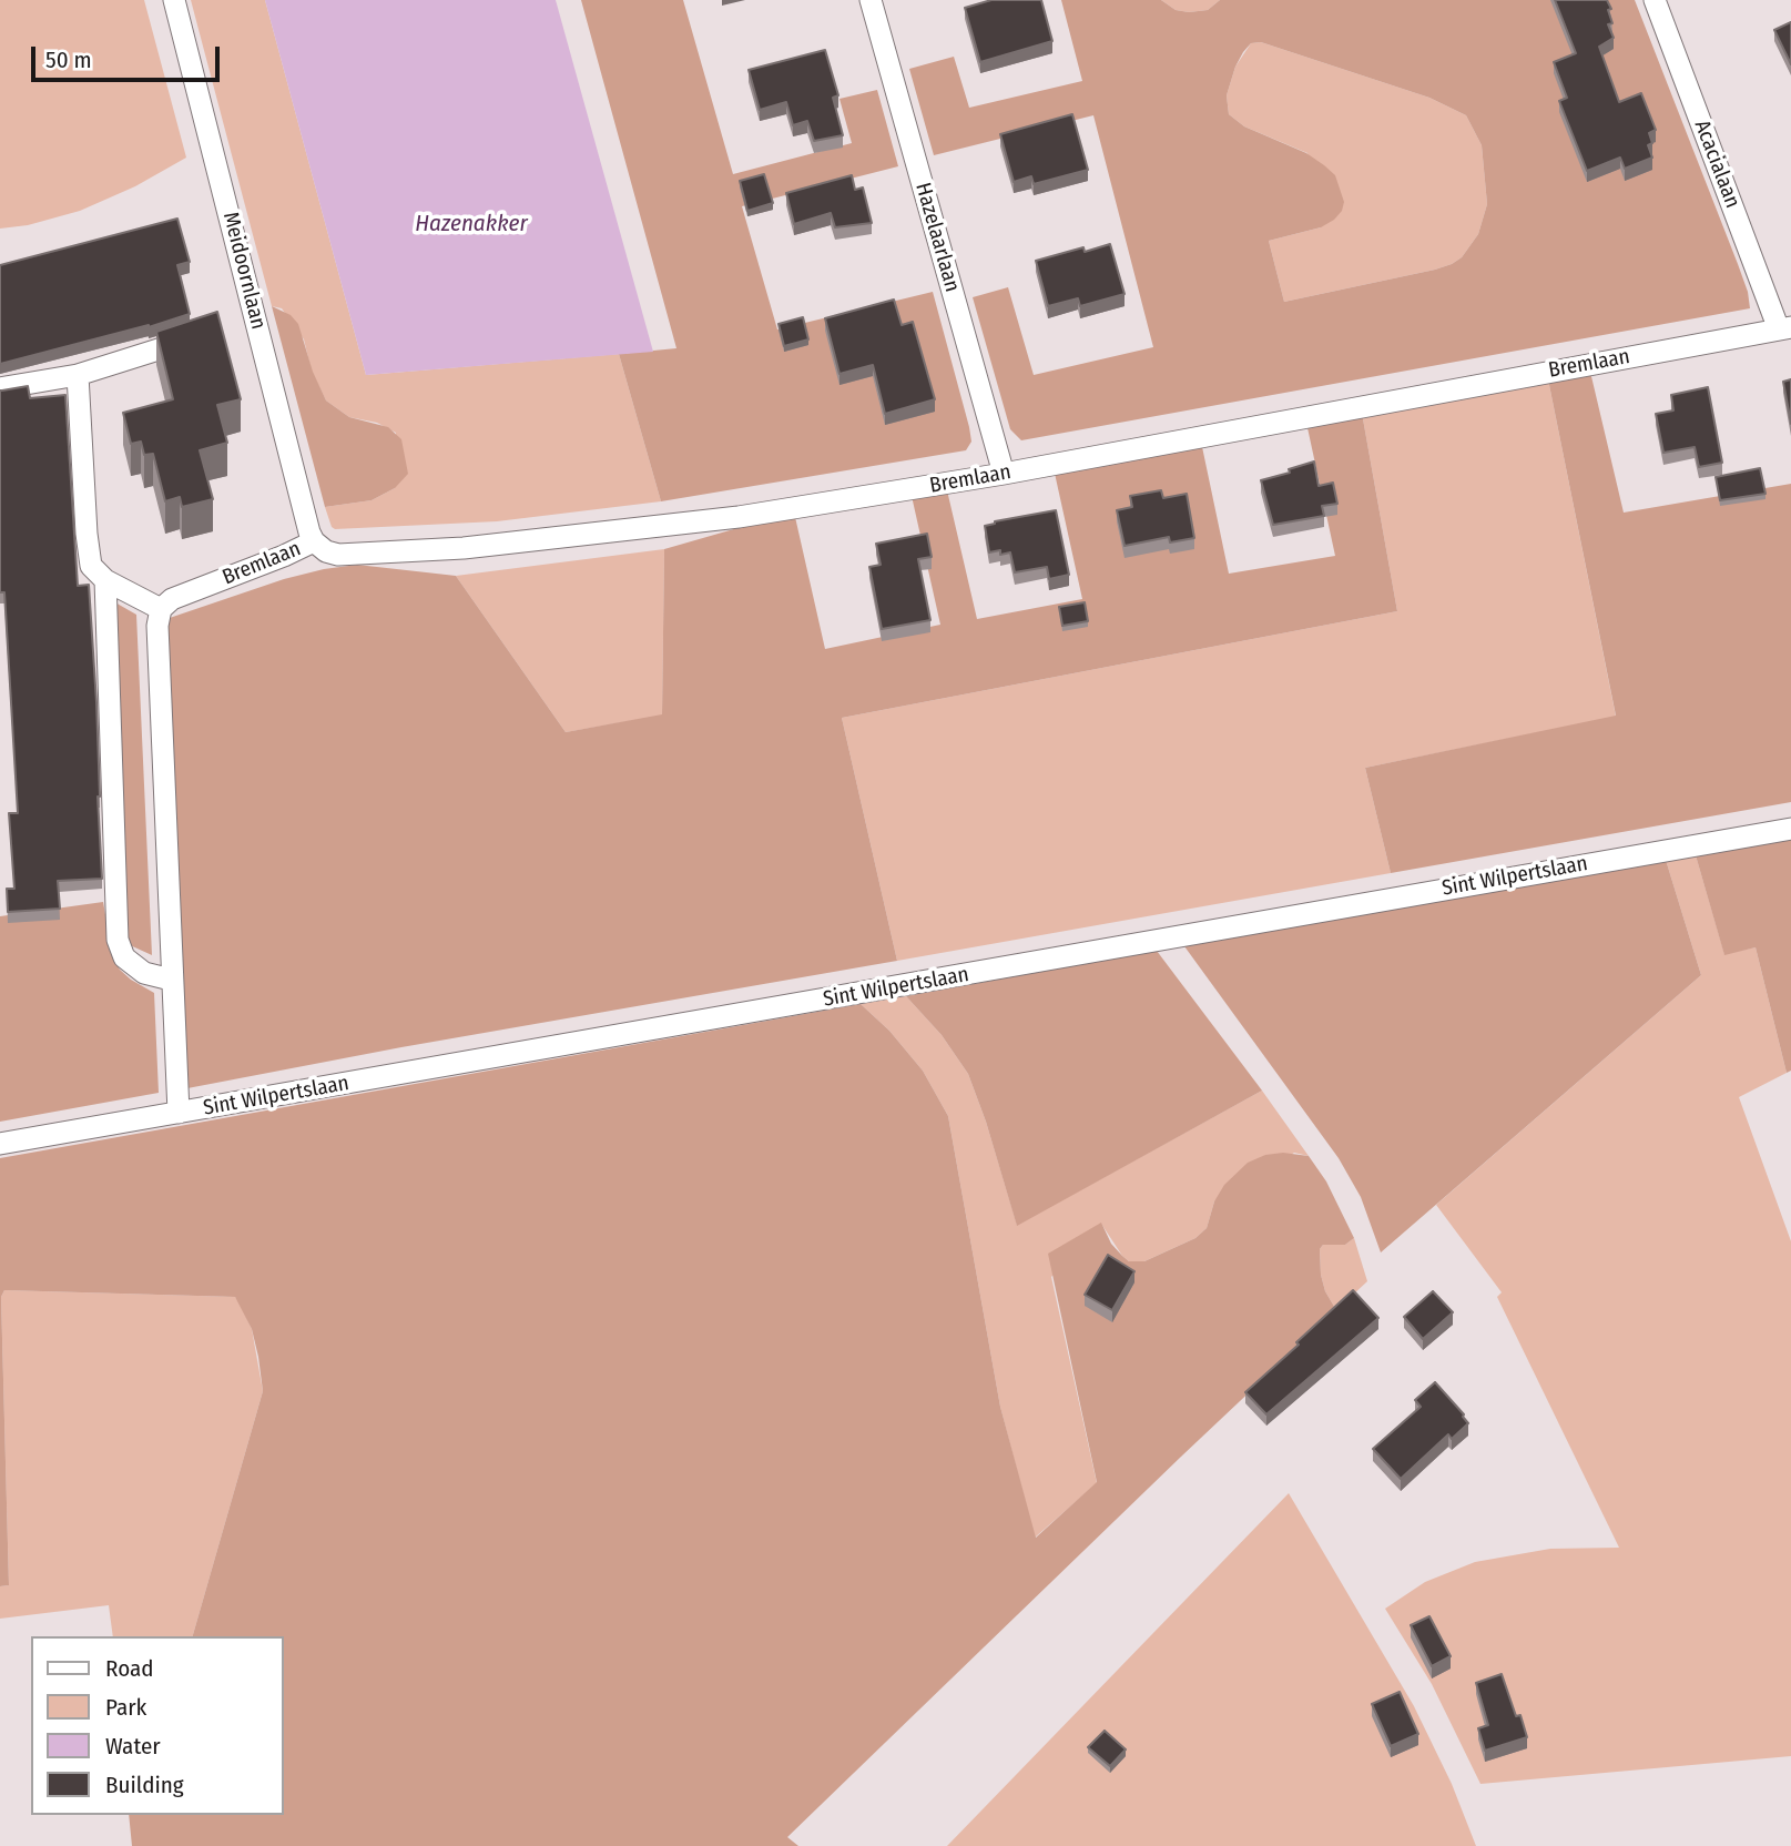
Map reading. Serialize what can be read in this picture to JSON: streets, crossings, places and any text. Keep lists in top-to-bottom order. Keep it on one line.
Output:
{"streets":{"street":["Acacialaan","Hazelaarlaan","Meidoornlaan","Bremlaan","Sint Wilpertslaan"]},"crossings":[["Acacialaan","Bremlaan"],["Hazelaarlaan","Bremlaan"],["Meidoornlaan","Bremlaan"]],"water":["Hazenakker"],"legend":["Road","Park","Water","Building"],"scale_bar":"50 m"}
